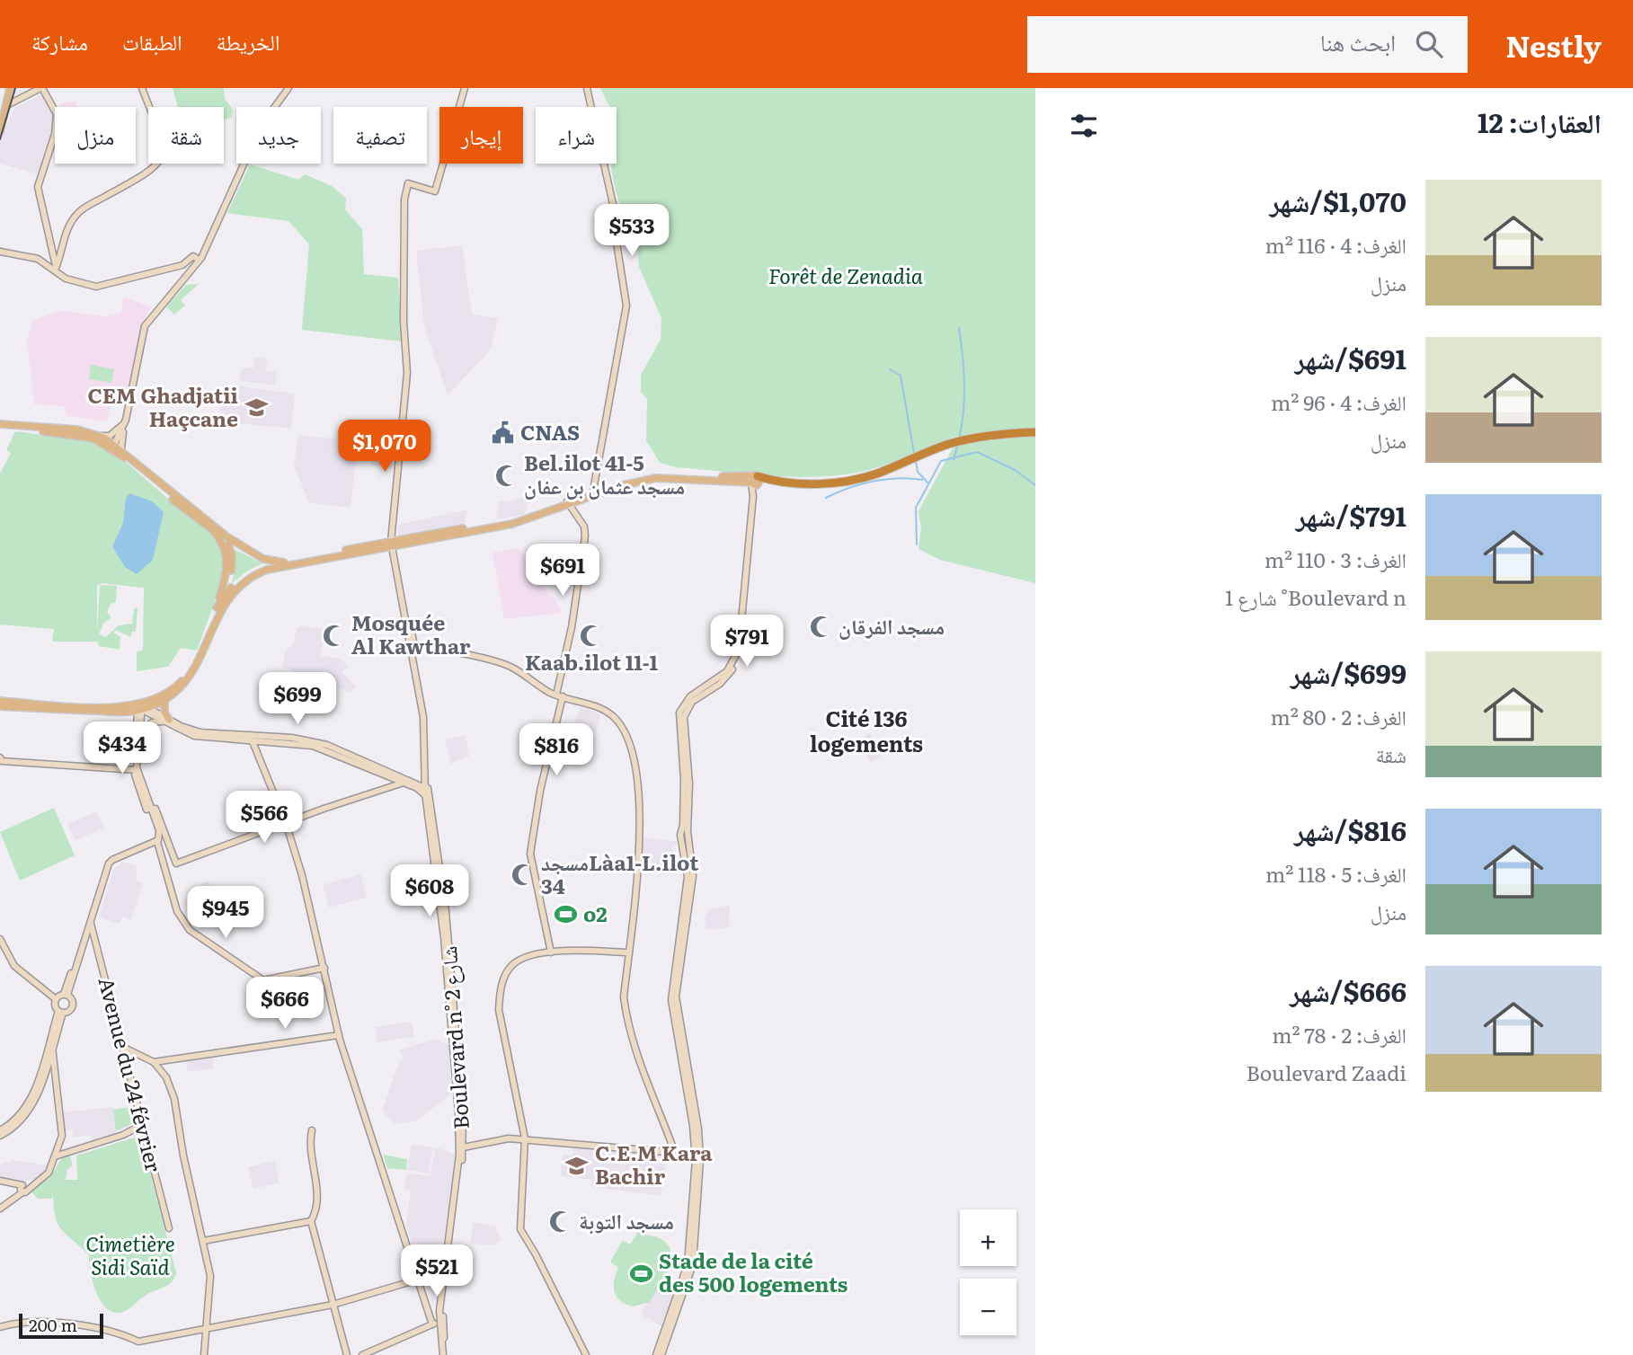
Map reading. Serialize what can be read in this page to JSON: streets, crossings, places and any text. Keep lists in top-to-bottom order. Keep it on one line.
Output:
{"streets":{"street":["Boulevard n° شارع 2","Avenue du 24 février"]},"districts":["Cité 136 logements"],"parks":["Forêt de Zenadia","Cimetière Sidi Saïd"],"places":{"school or university":["CEM Ghadjatii Haçcane","C.E.M Kara Bachir"],"public building":["CNAS"],"mosque":["Bel.ilot 41-5 مسجد عثمان بن عفان","مسجد الفرقان","Mosquée Al Kawthar","Kaab.ilot 11-1","مسجدLàa1-L.ilot 34","مسجد التوبة"],"sports":["o2","Stade de la cité des 500 logements"]},"scale_bar":"200 m","page":{"header":"Nestly","search":"ابحث هنا","nav":["الخريطة","الطبقات","مشاركة"],"heading":"العقارات: 12","chip":["شراء","إيجار","تصفية","جديد","شقة","منزل"],"list":[{"name":"$1,070/شهر","note":"الغرف: 4 · 116 m² · منزل"},{"name":"$691/شهر","note":"الغرف: 4 · 96 m² · منزل"},{"name":"$791/شهر","note":"الغرف: 3 · 110 m² · Boulevard n° شارع 1"},{"name":"$699/شهر","note":"الغرف: 2 · 80 m² · شقة"},{"name":"$816/شهر","note":"الغرف: 5 · 118 m² · منزل"},{"name":"$666/شهر","note":"الغرف: 2 · 78 m² · Boulevard Zaadi"}],"price":["$533","$1,070","$691","$791","$699","$434","$816","$566","$608","$945","$666","$521"],"map_buttons":["+","−"],"scale":"200 m"}}
